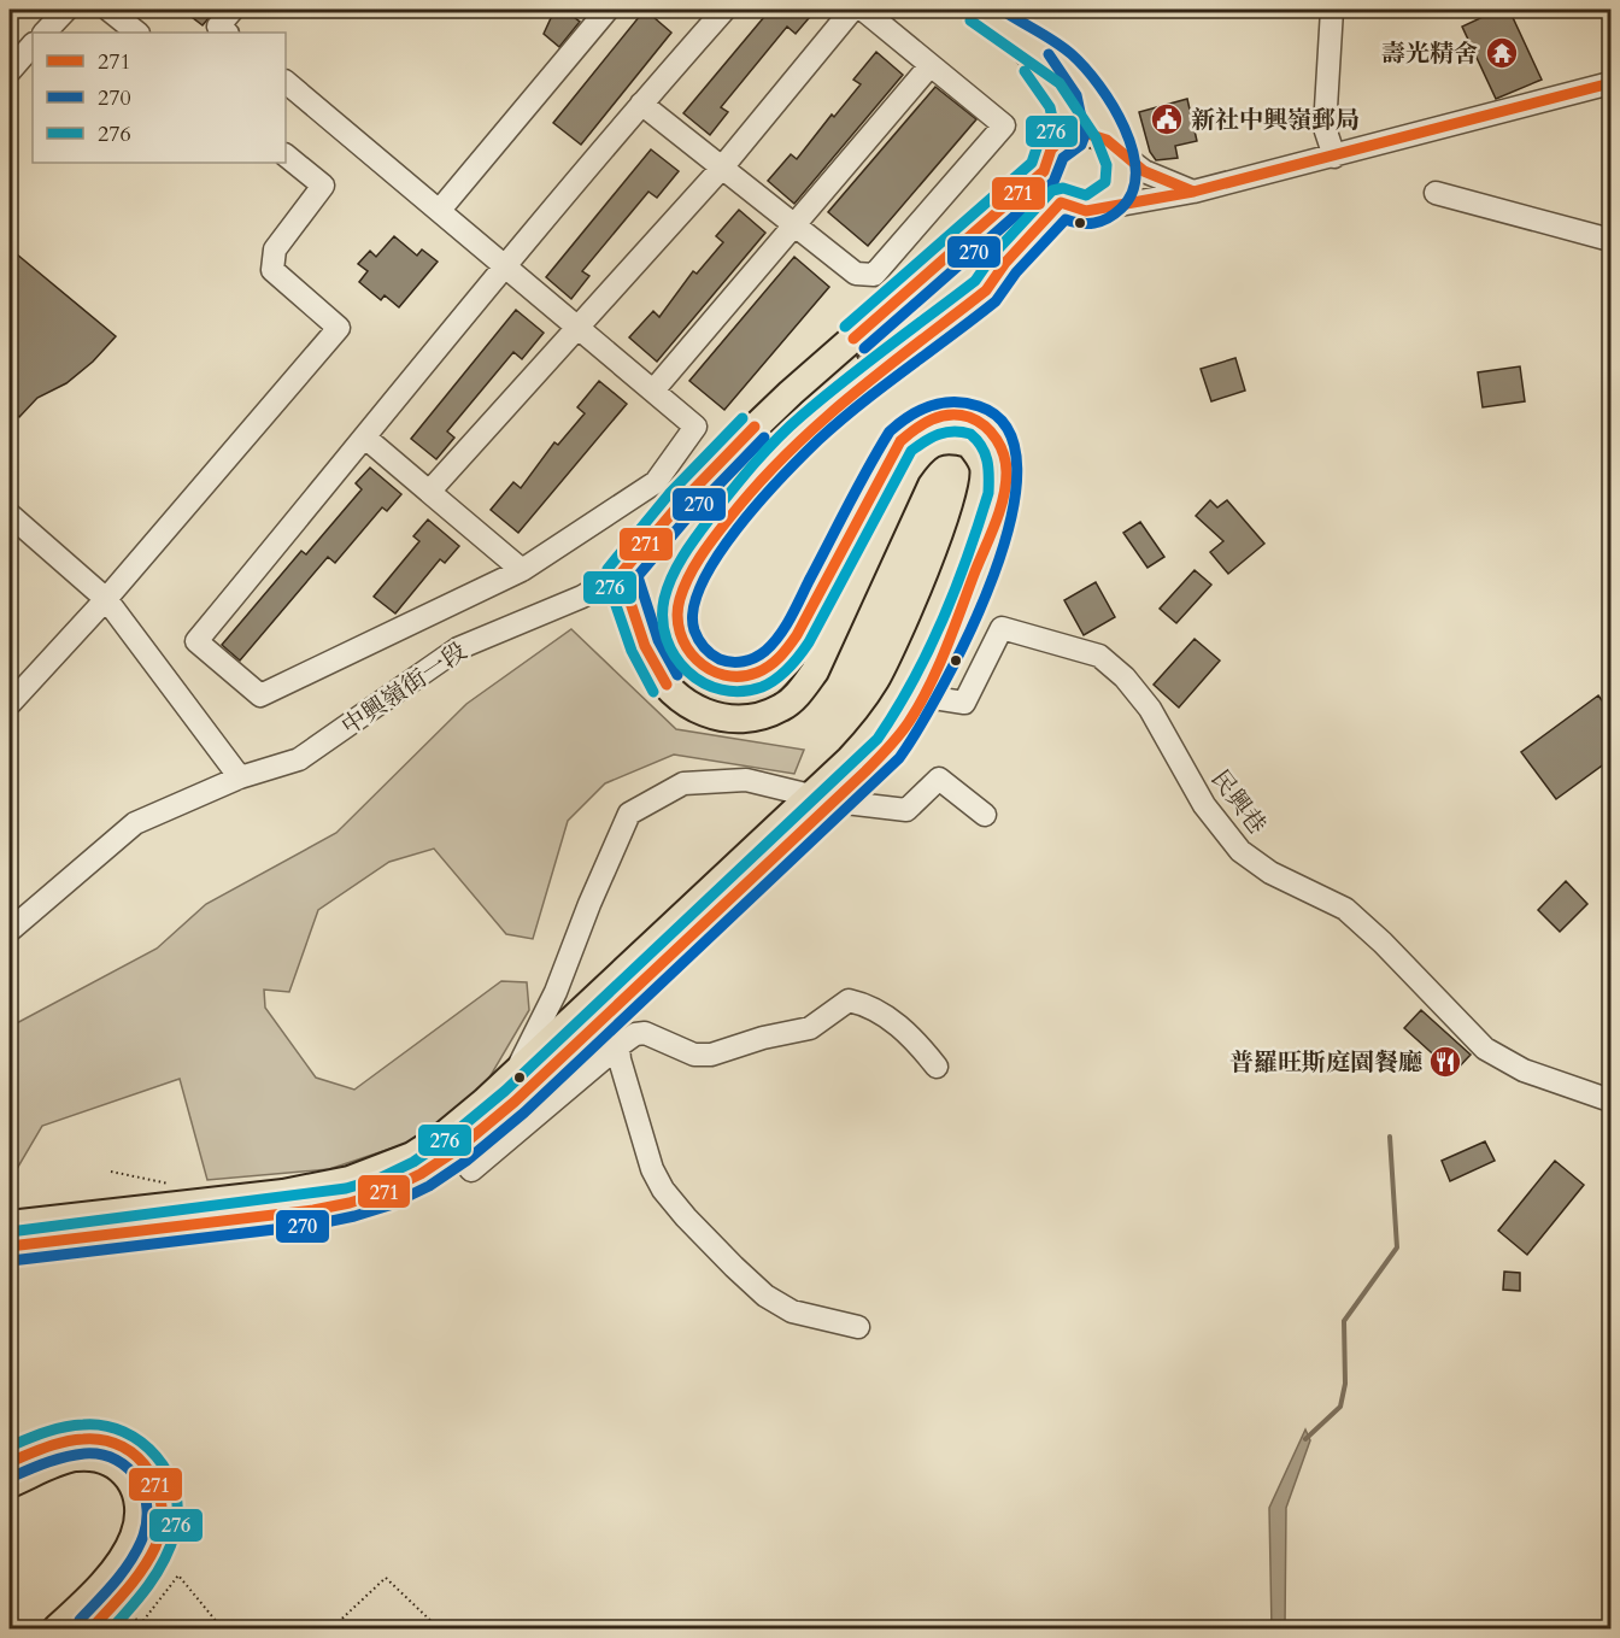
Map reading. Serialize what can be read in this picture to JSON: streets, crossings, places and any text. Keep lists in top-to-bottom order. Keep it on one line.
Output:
{"streets":{"main road":["中興嶺街一段"],"street":["民興巷"]},"places":{"temple":["壽光精舍"],"public building":["新社中興嶺郵局"],"restaurant":["普羅旺斯庭園餐廳"]},"lines":["transit line 270","transit line 276","transit line 271"],"legend":["271","270","276"]}
